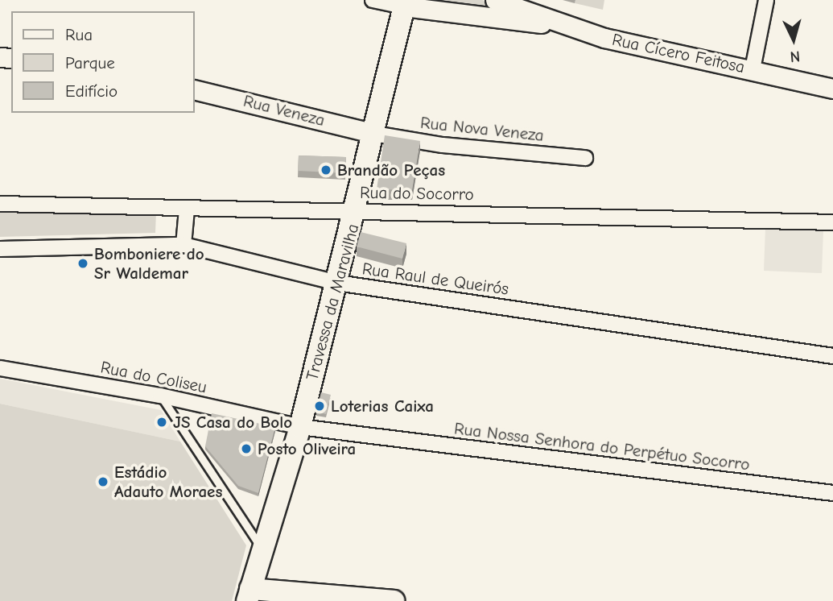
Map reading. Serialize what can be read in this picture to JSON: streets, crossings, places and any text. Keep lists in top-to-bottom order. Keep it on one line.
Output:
{"streets":{"main road":["Travessa da Maravilha"],"street":["Rua Cícero Feitosa","Rua Veneza","Rua Nova Veneza","Rua do Socorro","Rua Raul de Queirós","Rua do Coliseu","Rua Nossa Senhora do Perpétuo Socorro"]},"crossings":[["Rua Cícero Feitosa","Travessa da Maravilha"],["Rua Veneza","Rua Nova Veneza"],["Rua Veneza","Travessa da Maravilha"],["Rua Nova Veneza","Travessa da Maravilha"],["Rua do Socorro","Travessa da Maravilha"],["Rua Raul de Queirós","Travessa da Maravilha"],["Travessa da Maravilha","Rua do Coliseu"],["Travessa da Maravilha","Rua Nossa Senhora do Perpétuo Socorro"],["Rua do Coliseu","Rua Nossa Senhora do Perpétuo Socorro"]],"places":["Brandão Peças","Bomboniere do Sr Waldemar","Loterias Caixa","JS Casa do Bolo","Posto Oliveira","Estádio Adauto Moraes"],"legend":["Rua","Parque","Edifício"],"north":"bottom"}
